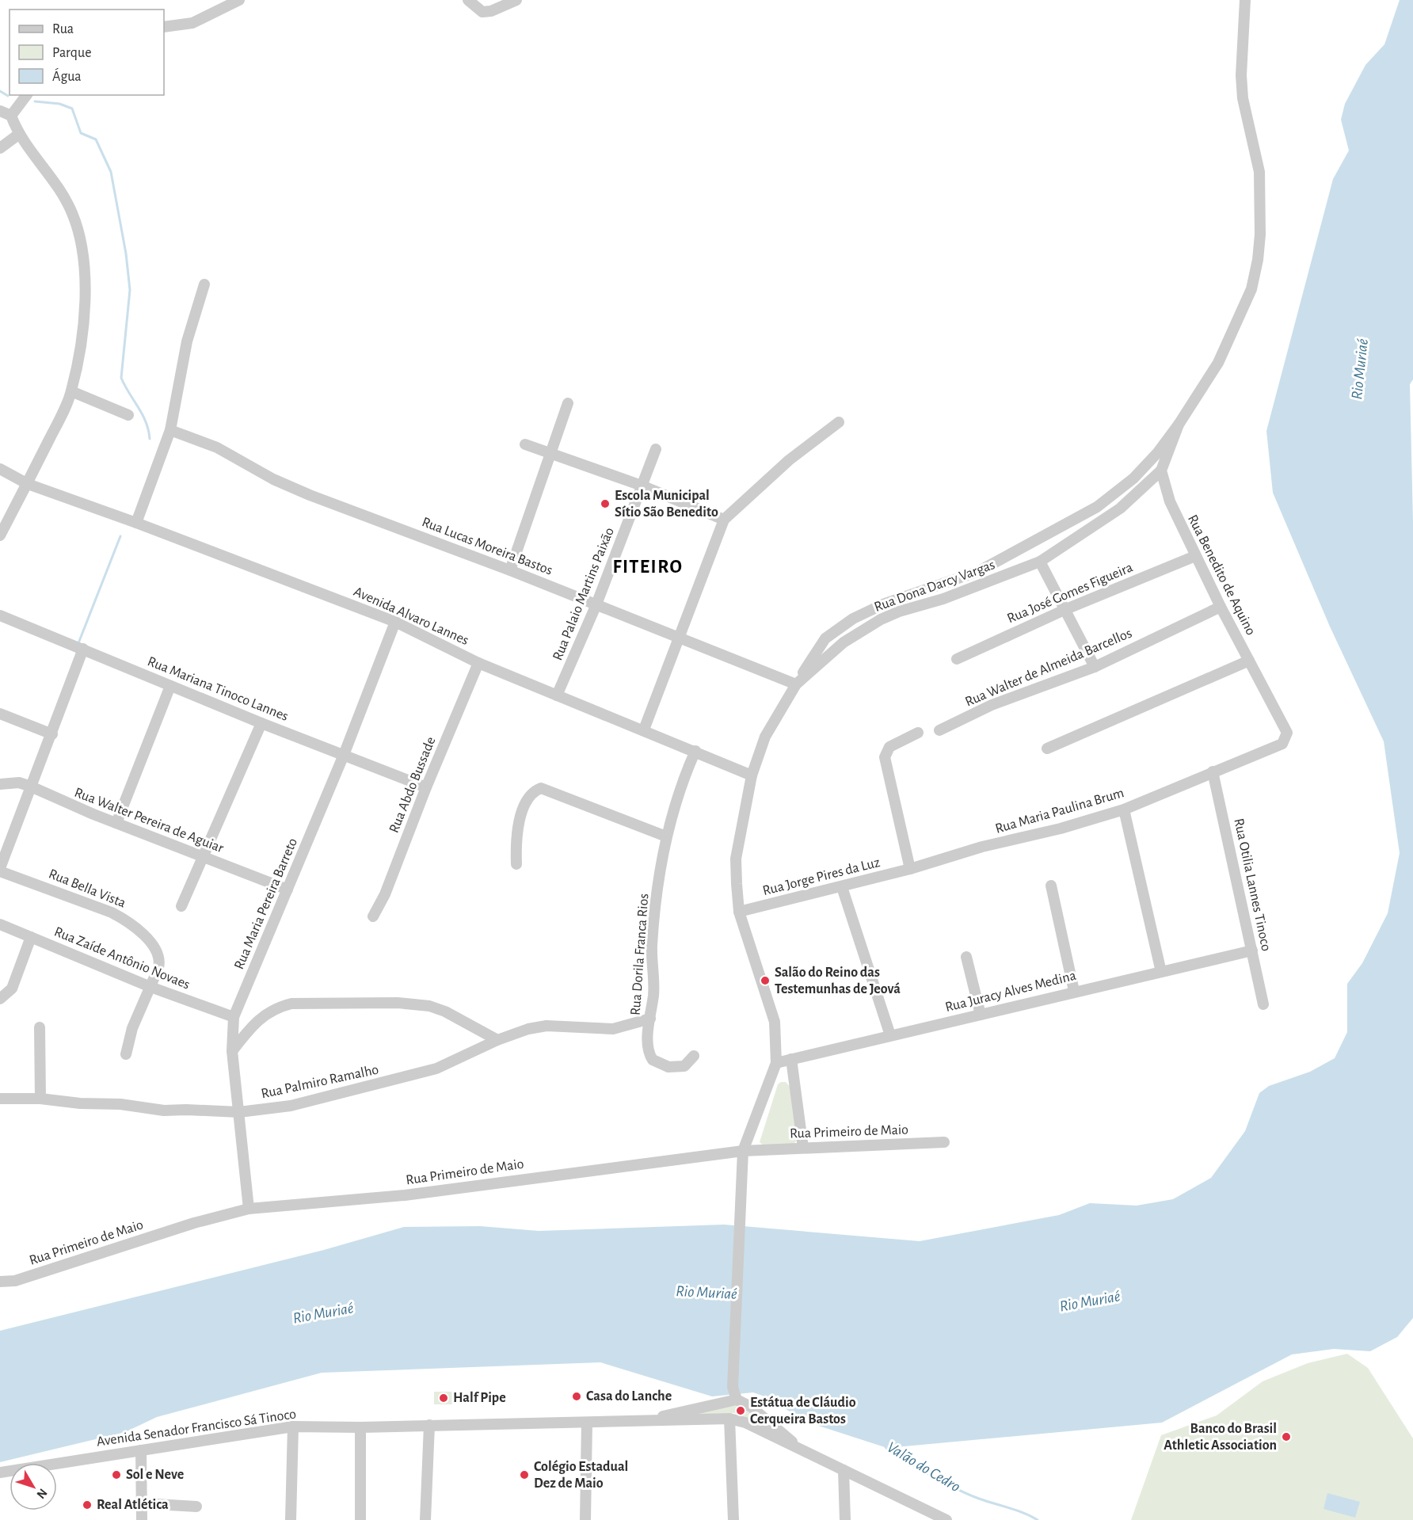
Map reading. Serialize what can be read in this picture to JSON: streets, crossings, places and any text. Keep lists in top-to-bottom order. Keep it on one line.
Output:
{"streets":{"street":["Rua Lucas Moreira Bastos","Rua Benedito de Aquino","Rua Dona Darcy Vargas","Rua José Gomes Figueira","Rua Palaio Martins Paixão","Avenida Alvaro Lannes","Rua Walter de Almeida Barcellos","Rua Mariana Tinoco Lannes","Rua Abdo Bussade","Rua Maria Paulina Brum","Rua Walter Pereira de Aguiar","Rua Jorge Pires da Luz","Rua Otilia Lannes Tinoco","Rua Bella Vista","Rua Maria Pereira Barreto","Rua Dorila Franca Rios","Rua Zaíde Antônio Novaes","Rua Juracy Alves Medina","Rua Palmiro Ramalho","Rua Primeiro de Maio","Avenida Senador Francisco Sá Tinoco"]},"crossings":[["Rua Lucas Moreira Bastos","Rua Dona Darcy Vargas"],["Rua Lucas Moreira Bastos","Rua Palaio Martins Paixão"],["Rua Benedito de Aquino","Rua Dona Darcy Vargas"],["Rua Benedito de Aquino","Rua José Gomes Figueira"],["Rua Benedito de Aquino","Rua Walter de Almeida Barcellos"],["Rua Benedito de Aquino","Rua Maria Paulina Brum"],["Rua Dona Darcy Vargas","Avenida Alvaro Lannes"],["Rua Dona Darcy Vargas","Rua Jorge Pires da Luz"],["Rua Dona Darcy Vargas","Rua Juracy Alves Medina"],["Rua Dona Darcy Vargas","Rua Primeiro de Maio"],["Rua Palaio Martins Paixão","Avenida Alvaro Lannes"],["Avenida Alvaro Lannes","Rua Abdo Bussade"],["Avenida Alvaro Lannes","Rua Maria Pereira Barreto"],["Avenida Alvaro Lannes","Rua Dorila Franca Rios"],["Rua Mariana Tinoco Lannes","Rua Abdo Bussade"],["Rua Mariana Tinoco Lannes","Rua Maria Pereira Barreto"],["Rua Maria Paulina Brum","Rua Jorge Pires da Luz"],["Rua Maria Paulina Brum","Rua Otilia Lannes Tinoco"],["Rua Walter Pereira de Aguiar","Rua Maria Pereira Barreto"],["Rua Otilia Lannes Tinoco","Rua Juracy Alves Medina"],["Rua Bella Vista","Rua Zaíde Antônio Novaes"],["Rua Maria Pereira Barreto","Rua Zaíde Antônio Novaes"],["Rua Maria Pereira Barreto","Rua Palmiro Ramalho"],["Rua Maria Pereira Barreto","Rua Primeiro de Maio"],["Rua Dorila Franca Rios","Rua Palmiro Ramalho"]],"districts":["FITEIRO"],"water":["Rio Muriaé","Valão do Cedro"],"places":["Escola Municipal Sítio São Benedito","Salão do Reino das Testemunhas de Jeová","Casa do Lanche","Half Pipe","Estátua de Cláudio Cerqueira Bastos","Banco do Brasil Athletic Association","Sol e Neve","Colégio Estadual Dez de Maio","Real Atlética"],"legend":["Rua","Parque","Água"],"north":"bottom right"}
